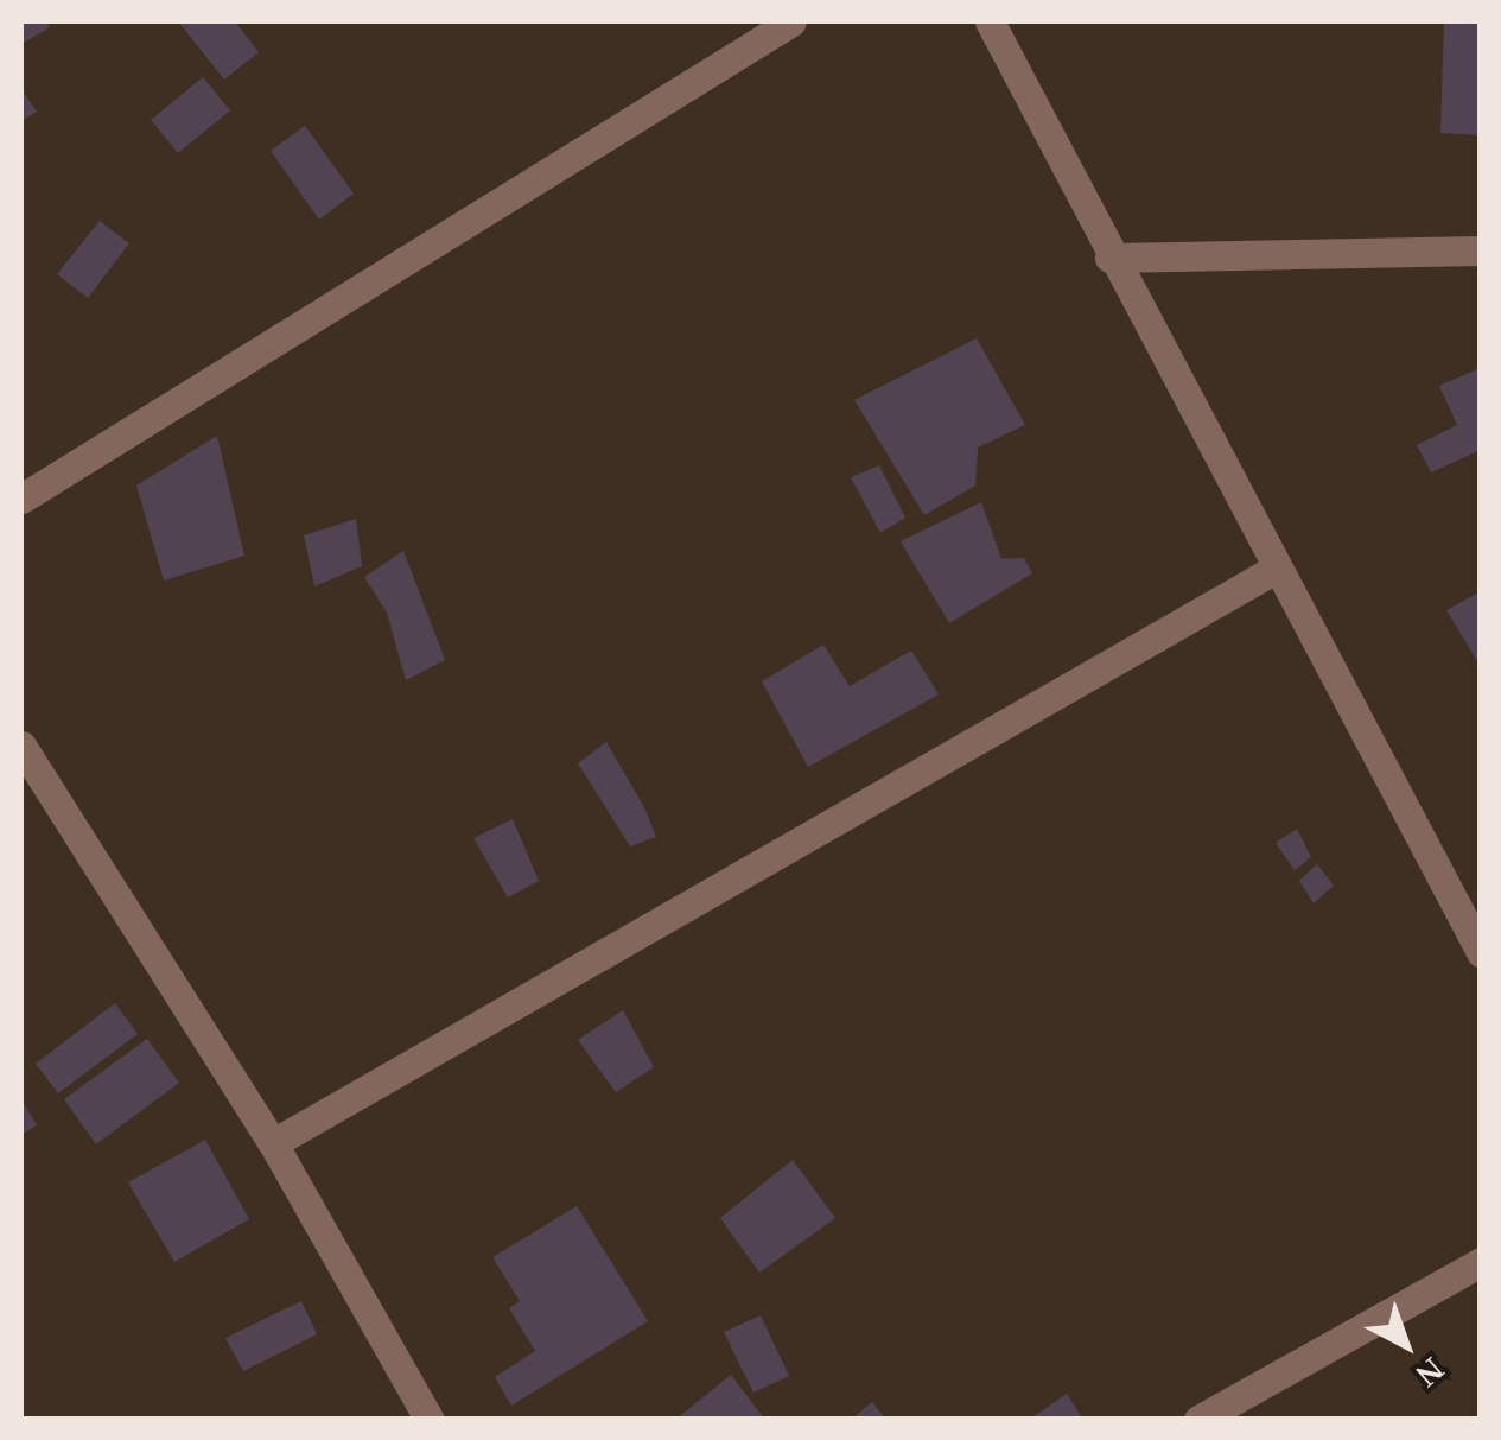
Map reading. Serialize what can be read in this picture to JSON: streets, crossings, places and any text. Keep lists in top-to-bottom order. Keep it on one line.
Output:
{"north":"bottom right"}
